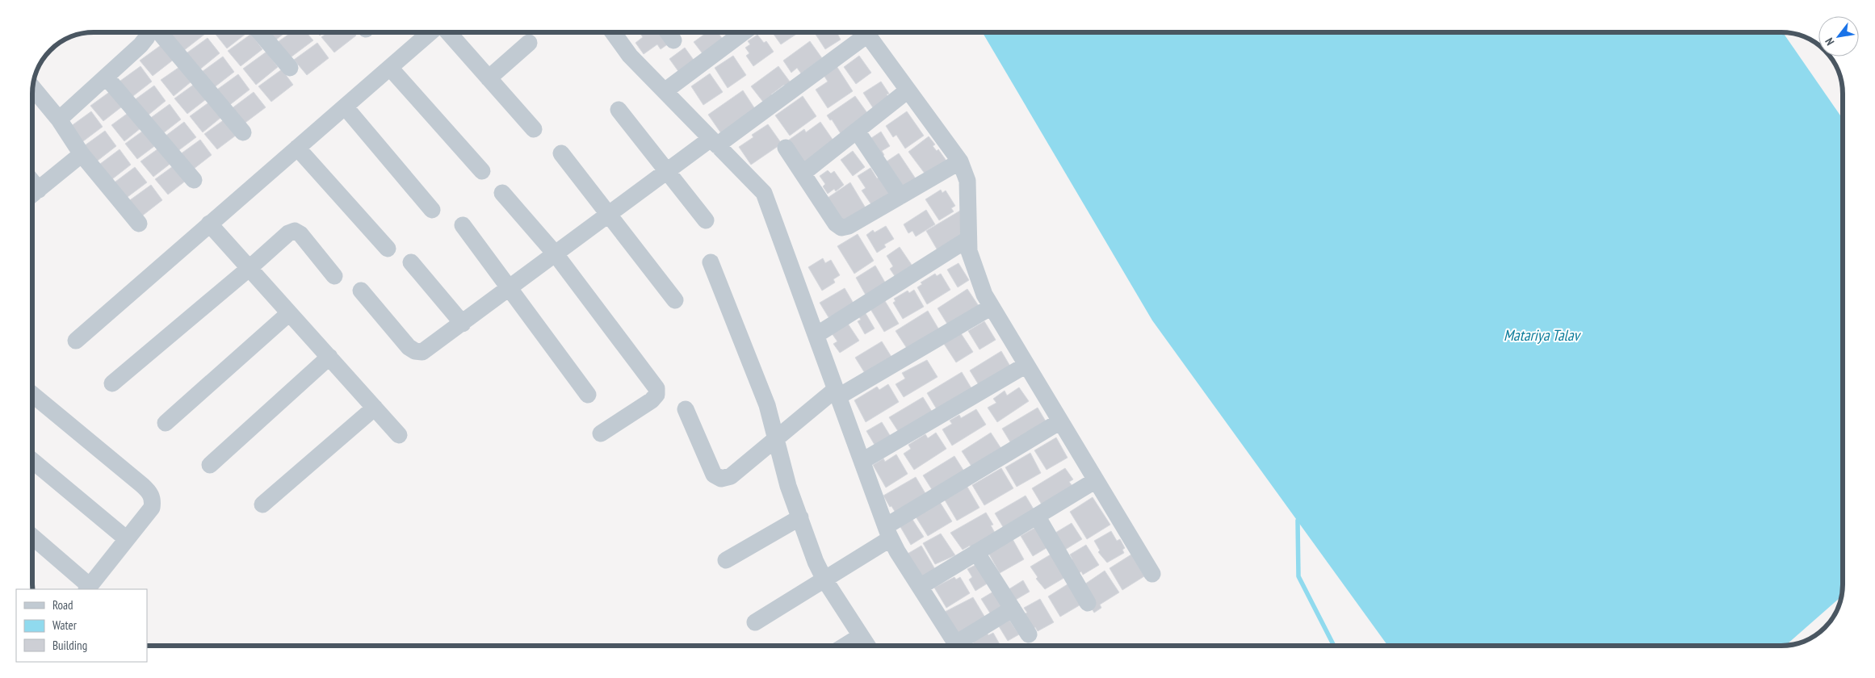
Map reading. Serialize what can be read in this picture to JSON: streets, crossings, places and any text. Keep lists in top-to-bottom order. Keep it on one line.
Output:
{"water":["Matariya Talav"],"legend":["Road","Water","Building"],"north":"bottom left"}
